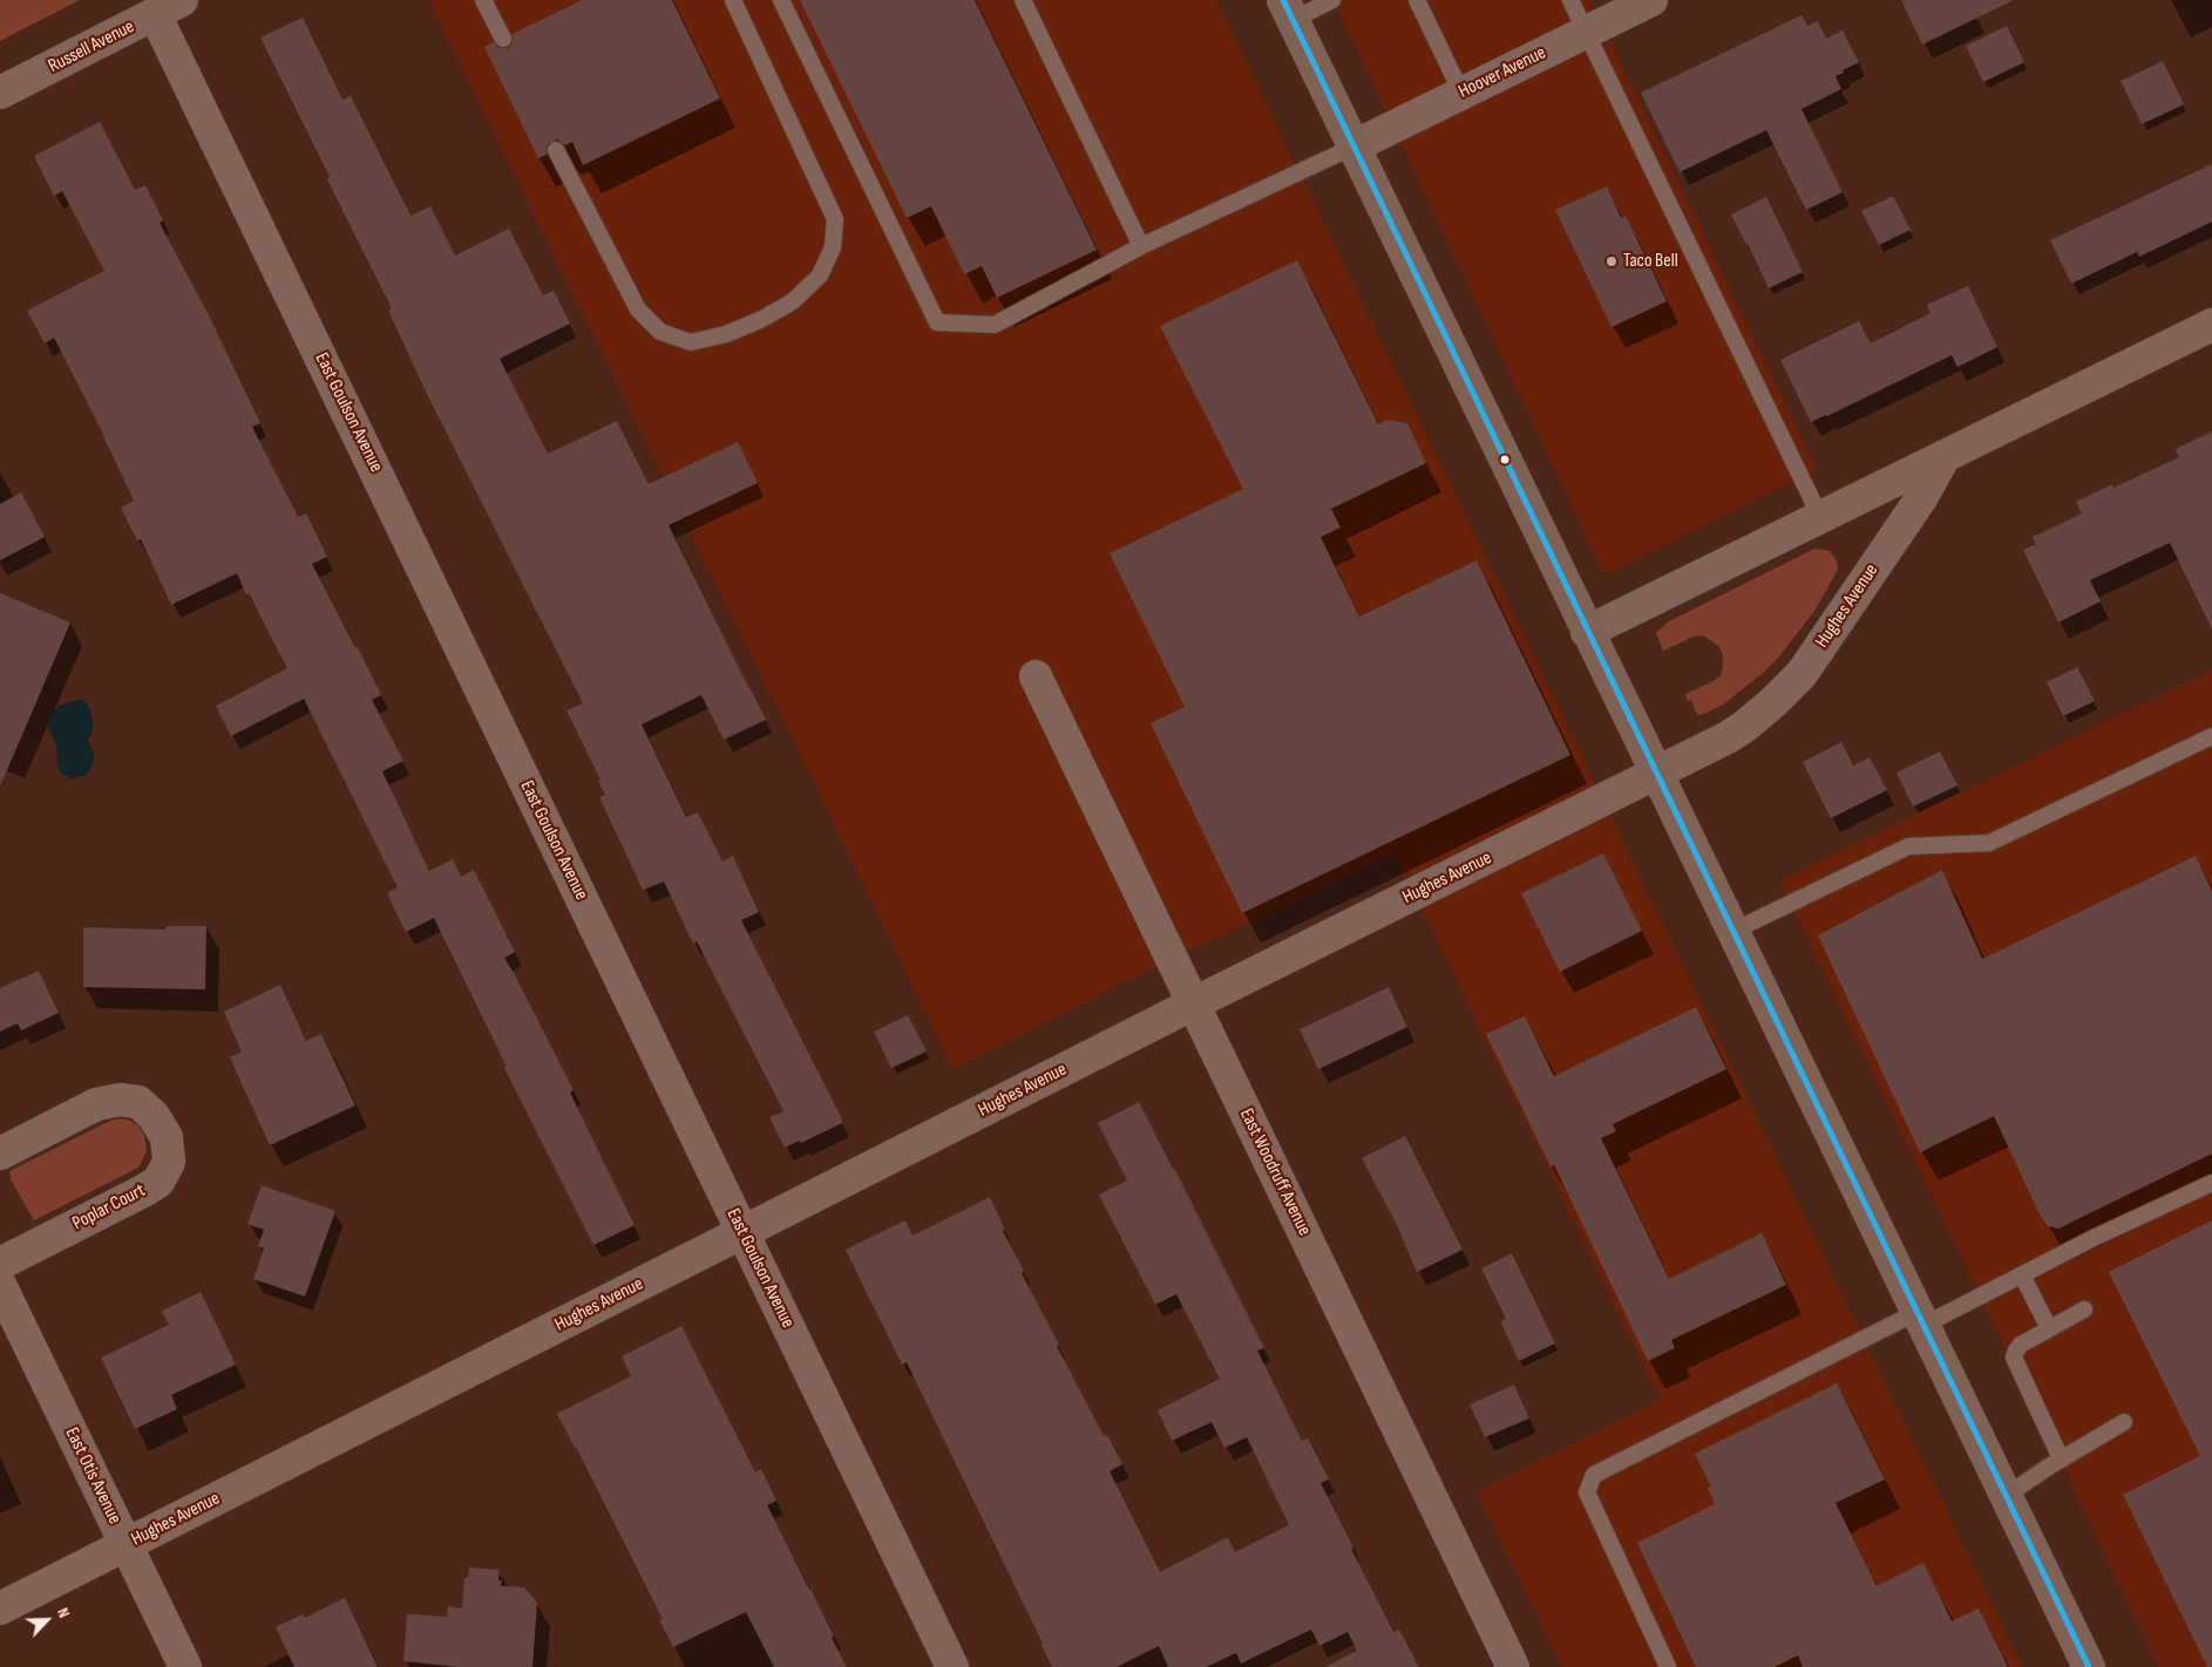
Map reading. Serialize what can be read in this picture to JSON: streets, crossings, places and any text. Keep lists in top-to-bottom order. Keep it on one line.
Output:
{"streets":{"street":["Russell Avenue","Hoover Avenue","East Goulson Avenue","Hughes Avenue","East Woodruff Avenue","Poplar Court","East Otis Avenue"]},"crossings":[["Russell Avenue","East Goulson Avenue"],["East Goulson Avenue","Hughes Avenue"],["Hughes Avenue","East Woodruff Avenue"],["Hughes Avenue","East Otis Avenue"]],"places":["Taco Bell"],"north":"top right"}
